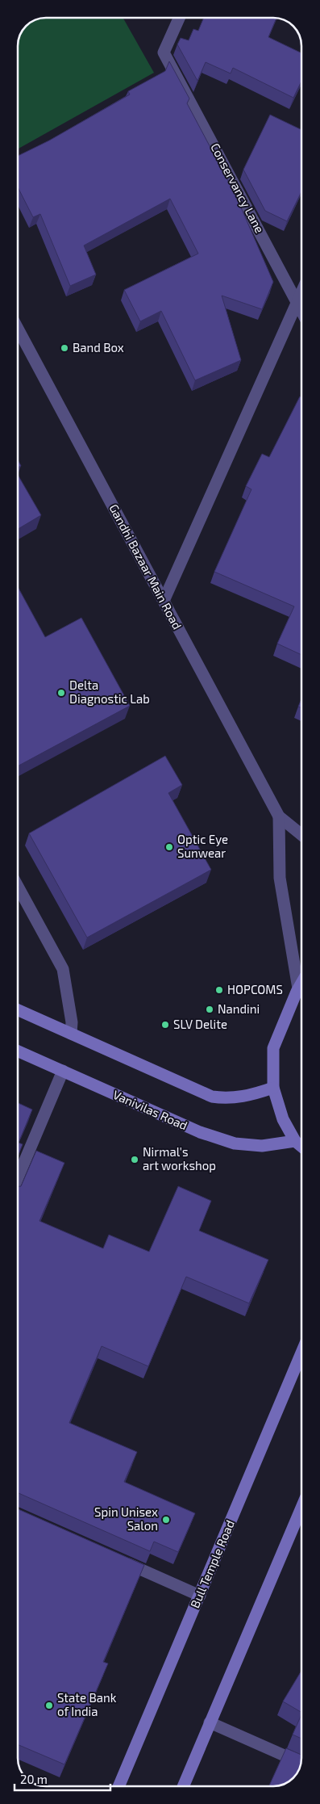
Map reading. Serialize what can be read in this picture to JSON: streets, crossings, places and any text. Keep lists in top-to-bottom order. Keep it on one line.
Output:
{"streets":{"main road":["Vanivilas Road","Bull Temple Road"],"street":["Conservancy Lane","Gandhi Bazaar Main Road"]},"places":["Band Box","Delta Diagnostic Lab","Optic Eye Sunwear","HOPCOMS","Nandini","SLV Delite","Nirmal's art workshop","Spin Unisex Salon","State Bank of India"],"scale_bar":"20 m"}
